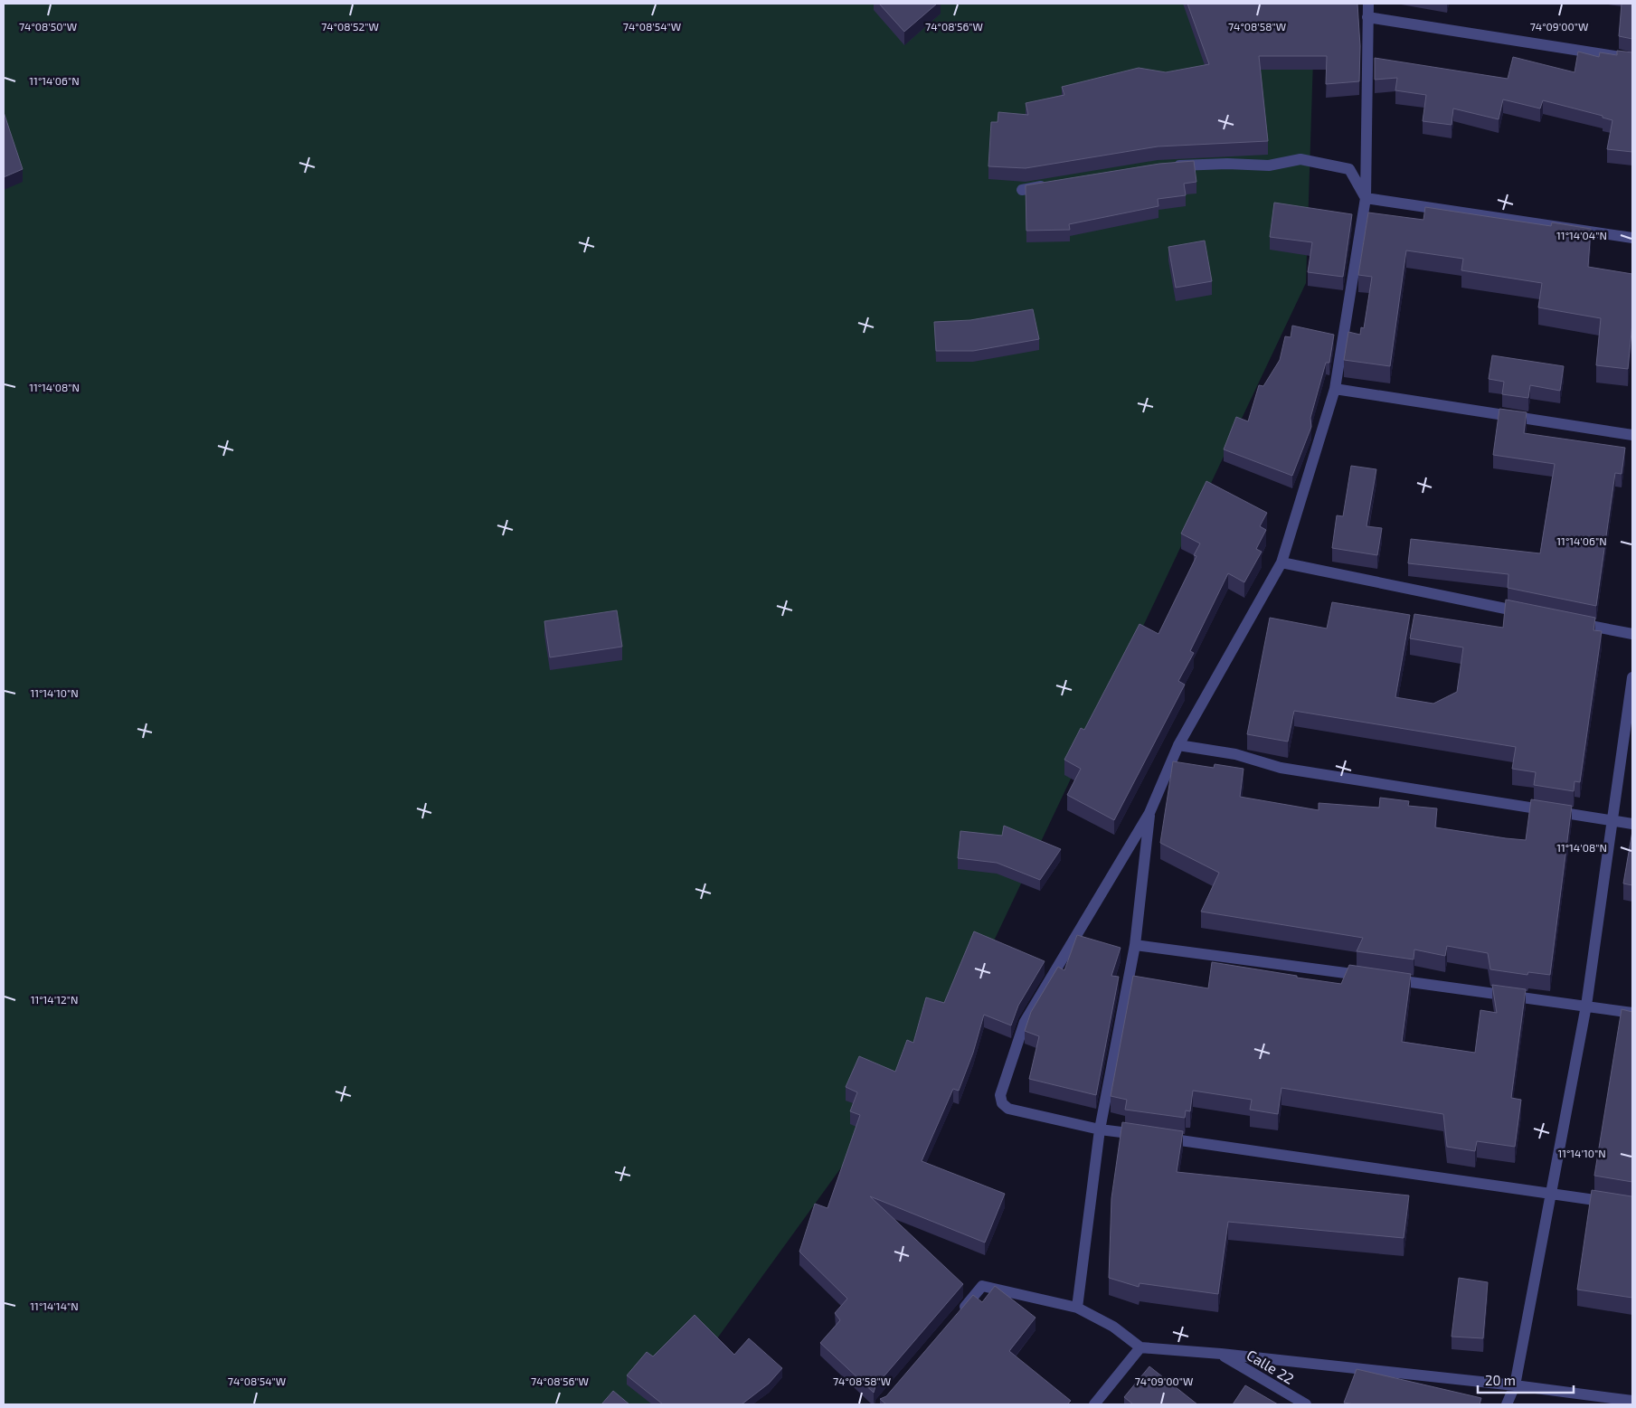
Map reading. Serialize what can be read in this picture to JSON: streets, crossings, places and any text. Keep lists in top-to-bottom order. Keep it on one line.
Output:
{"streets":{"street":["Calle 22"]},"scale_bar":"20 m","coordinates":["74°08'50\"W","74°08'52\"W","74°08'54\"W","74°08'56\"W","74°08'58\"W","74°09'00\"W","11°14'06\"N","11°14'04\"N","11°14'08\"N","11°14'10\"N","11°14'12\"N","11°14'14\"N"]}
